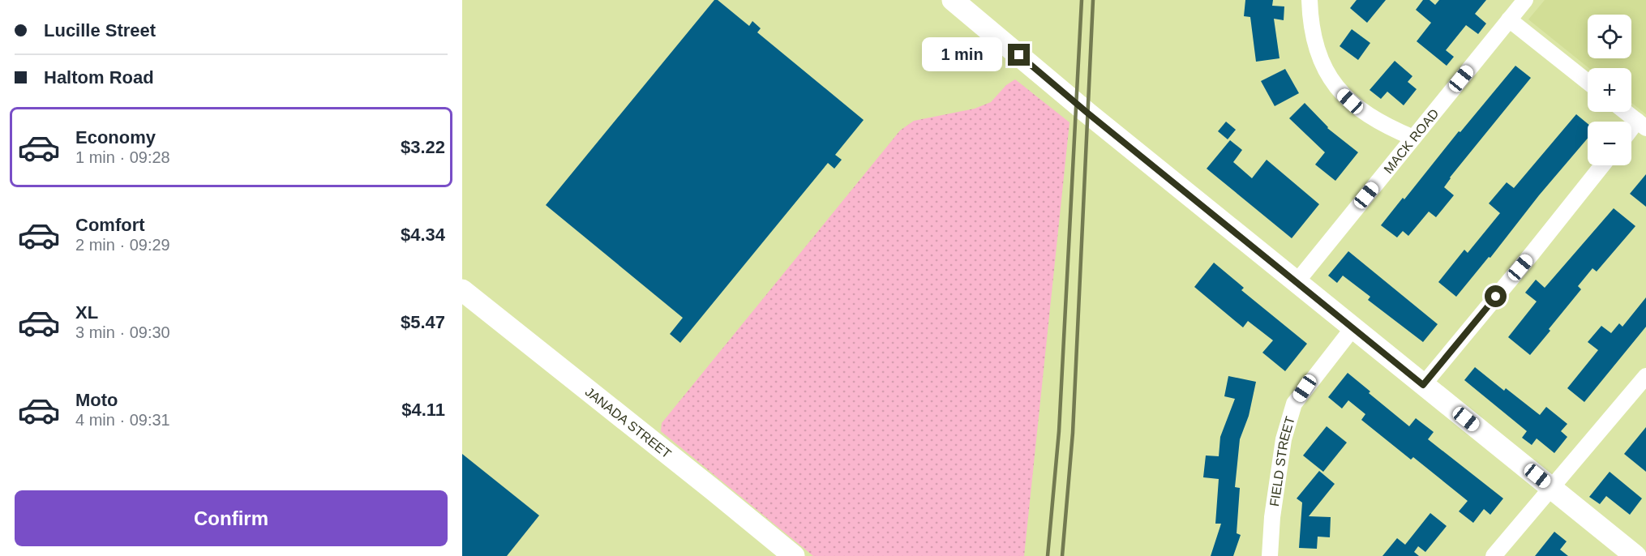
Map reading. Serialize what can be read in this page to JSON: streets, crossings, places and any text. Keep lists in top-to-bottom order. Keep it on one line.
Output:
{"streets":{"main road":["JANADA STREET"],"street":["MACK ROAD","FIELD STREET"]},"page":{"banner":["Lucille Street","Haltom Road"],"map_buttons":["+","−"],"bubble":"1 min","list":[{"name":"Economy","note":"1 min · 09:28","value":"$3.22"},{"name":"Comfort","note":"2 min · 09:29","value":"$4.34"},{"name":"XL","note":"3 min · 09:30","value":"$5.47"},{"name":"Moto","note":"4 min · 09:31","value":"$4.11"}],"buttons":"Confirm"}}
